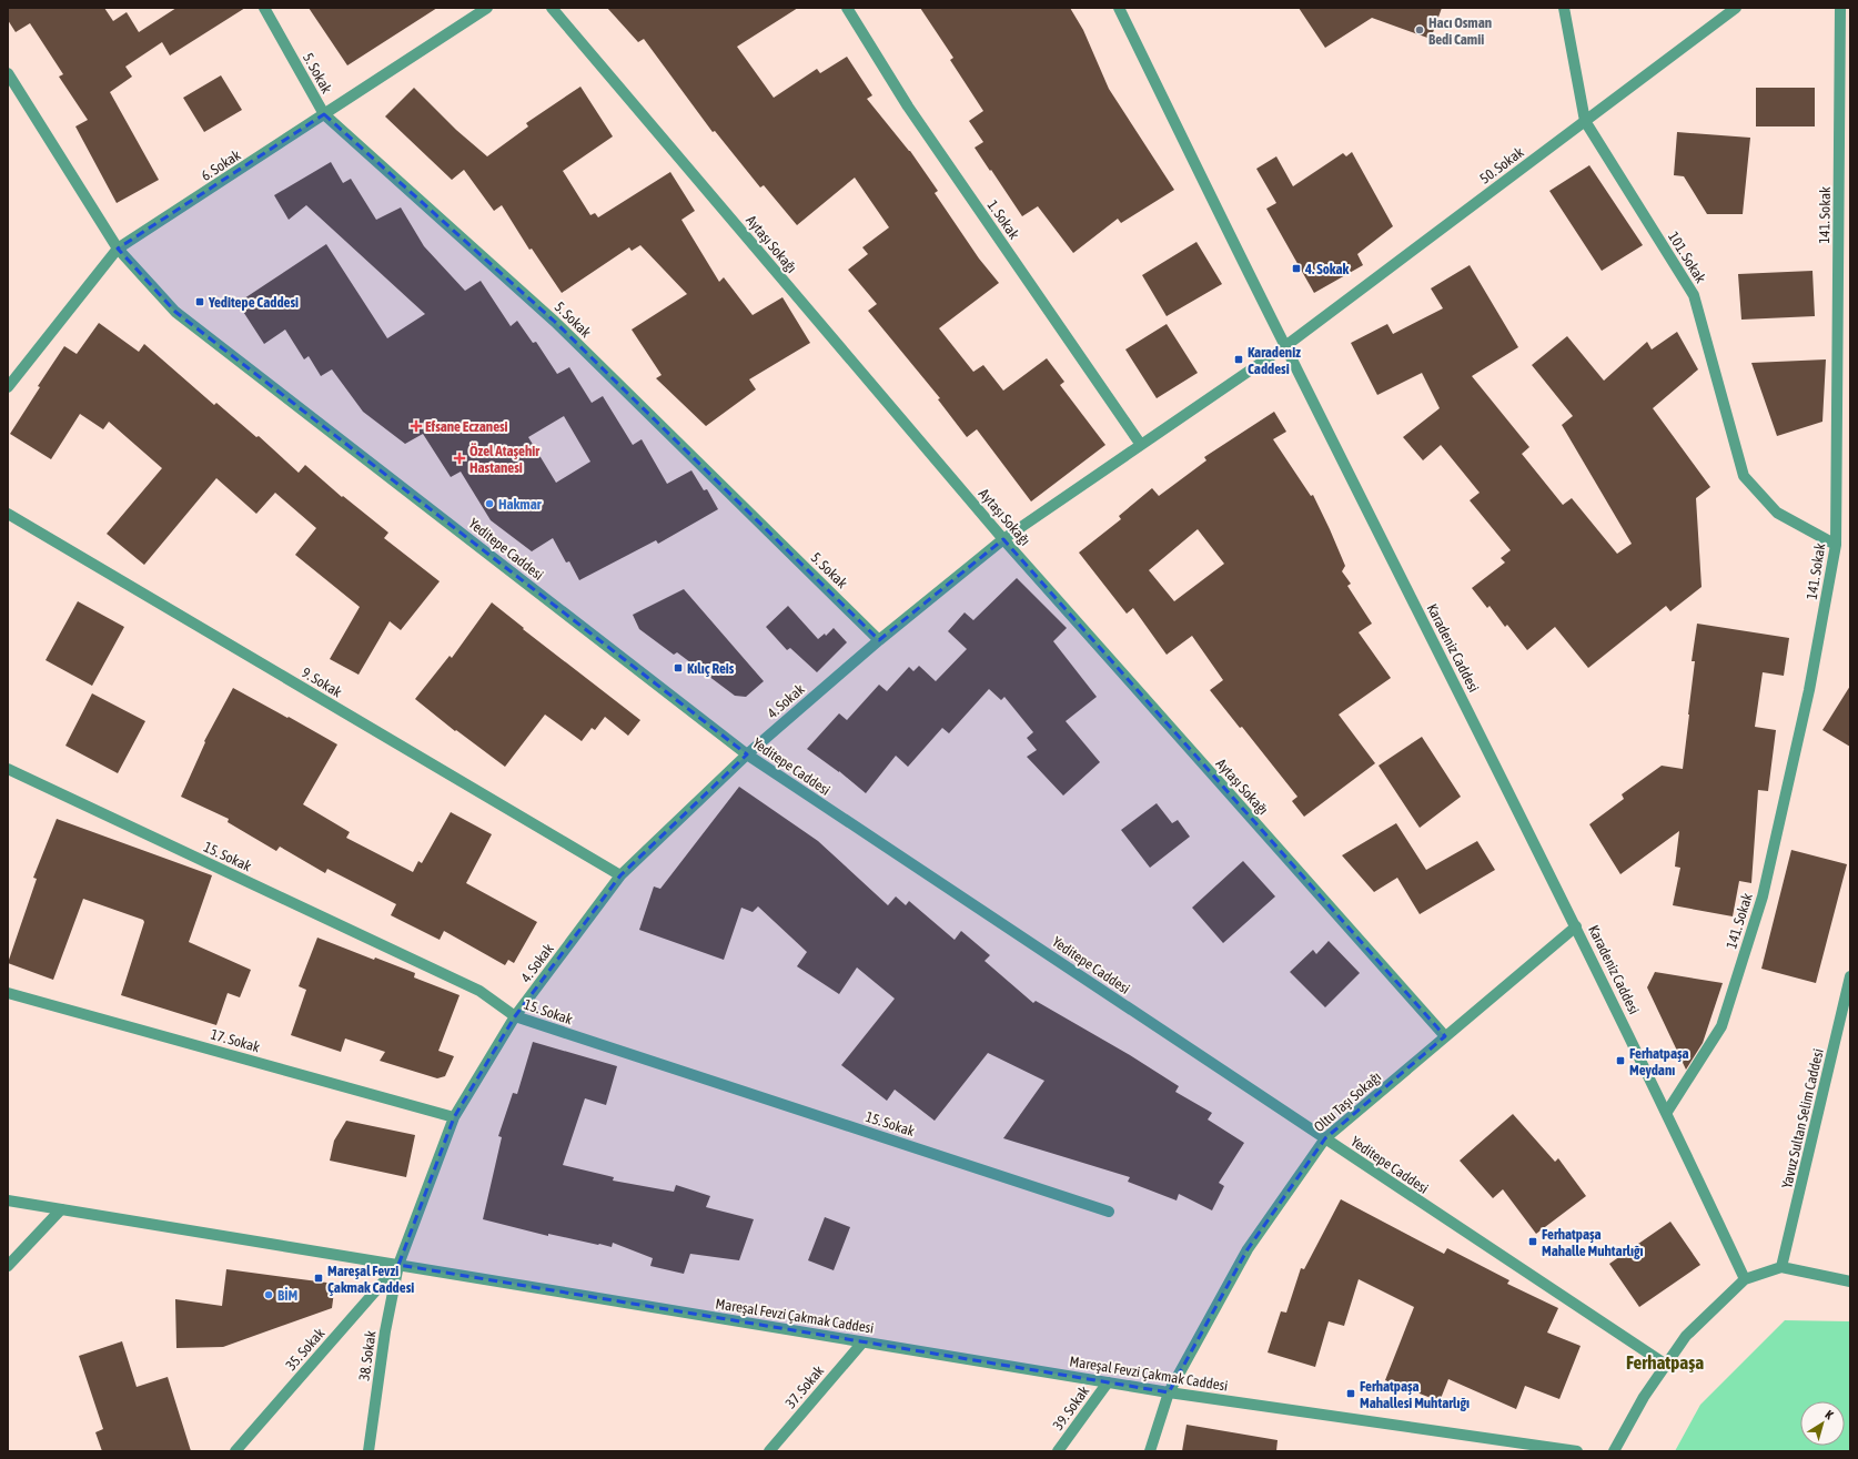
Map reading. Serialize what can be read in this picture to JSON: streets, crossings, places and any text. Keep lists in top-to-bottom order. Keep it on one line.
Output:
{"streets":{"street":["5. Sokak","6. Sokak","50. Sokak","141. Sokak","1. Sokak","Aytaşı Sokağı","101. Sokak","Yeditepe Caddesi","Karadeniz Caddesi","9. Sokak","4. Sokak","15. Sokak","17. Sokak","Oltu Taşı Sokağı","Yavuz Sultan Selim Caddesi","Mareşal Fevzi Çakmak Caddesi","35. Sokak","38. Sokak","37. Sokak","39. Sokak"]},"crossings":[["5. Sokak","6. Sokak"],["5. Sokak","4. Sokak"],["6. Sokak","Yeditepe Caddesi"],["50. Sokak","101. Sokak"],["50. Sokak","Karadeniz Caddesi"],["50. Sokak","4. Sokak"],["141. Sokak","101. Sokak"],["141. Sokak","Karadeniz Caddesi"],["1. Sokak","4. Sokak"],["Aytaşı Sokağı","4. Sokak"],["Aytaşı Sokağı","Oltu Taşı Sokağı"],["Yeditepe Caddesi","4. Sokak"],["Yeditepe Caddesi","Oltu Taşı Sokağı"],["Karadeniz Caddesi","4. Sokak"],["Karadeniz Caddesi","Oltu Taşı Sokağı"],["9. Sokak","4. Sokak"],["4. Sokak","15. Sokak"],["4. Sokak","17. Sokak"],["4. Sokak","Mareşal Fevzi Çakmak Caddesi"],["4. Sokak","35. Sokak"],["4. Sokak","38. Sokak"],["Oltu Taşı Sokağı","Mareşal Fevzi Çakmak Caddesi"],["Mareşal Fevzi Çakmak Caddesi","35. Sokak"],["Mareşal Fevzi Çakmak Caddesi","38. Sokak"],["Mareşal Fevzi Çakmak Caddesi","37. Sokak"],["Mareşal Fevzi Çakmak Caddesi","39. Sokak"],["35. Sokak","38. Sokak"]],"districts":["Ferhatpaşa"],"places":{"other":["Hacı Osman Bedi Camii","Hakmar","BİM"],"transit":["4. Sokak","Yeditepe Caddesi","Karadeniz Caddesi","Kılıç Reis","Ferhatpaşa Meydanı","Ferhatpaşa Mahalle Muhtarlığı","Mareşal Fevzi Çakmak Caddesi","Ferhatpaşa Mahallesi Muhtarlığı"],"health":["Efsane Eczanesi","Özel Ataşehir Hastanesi"]},"north":"top right"}
